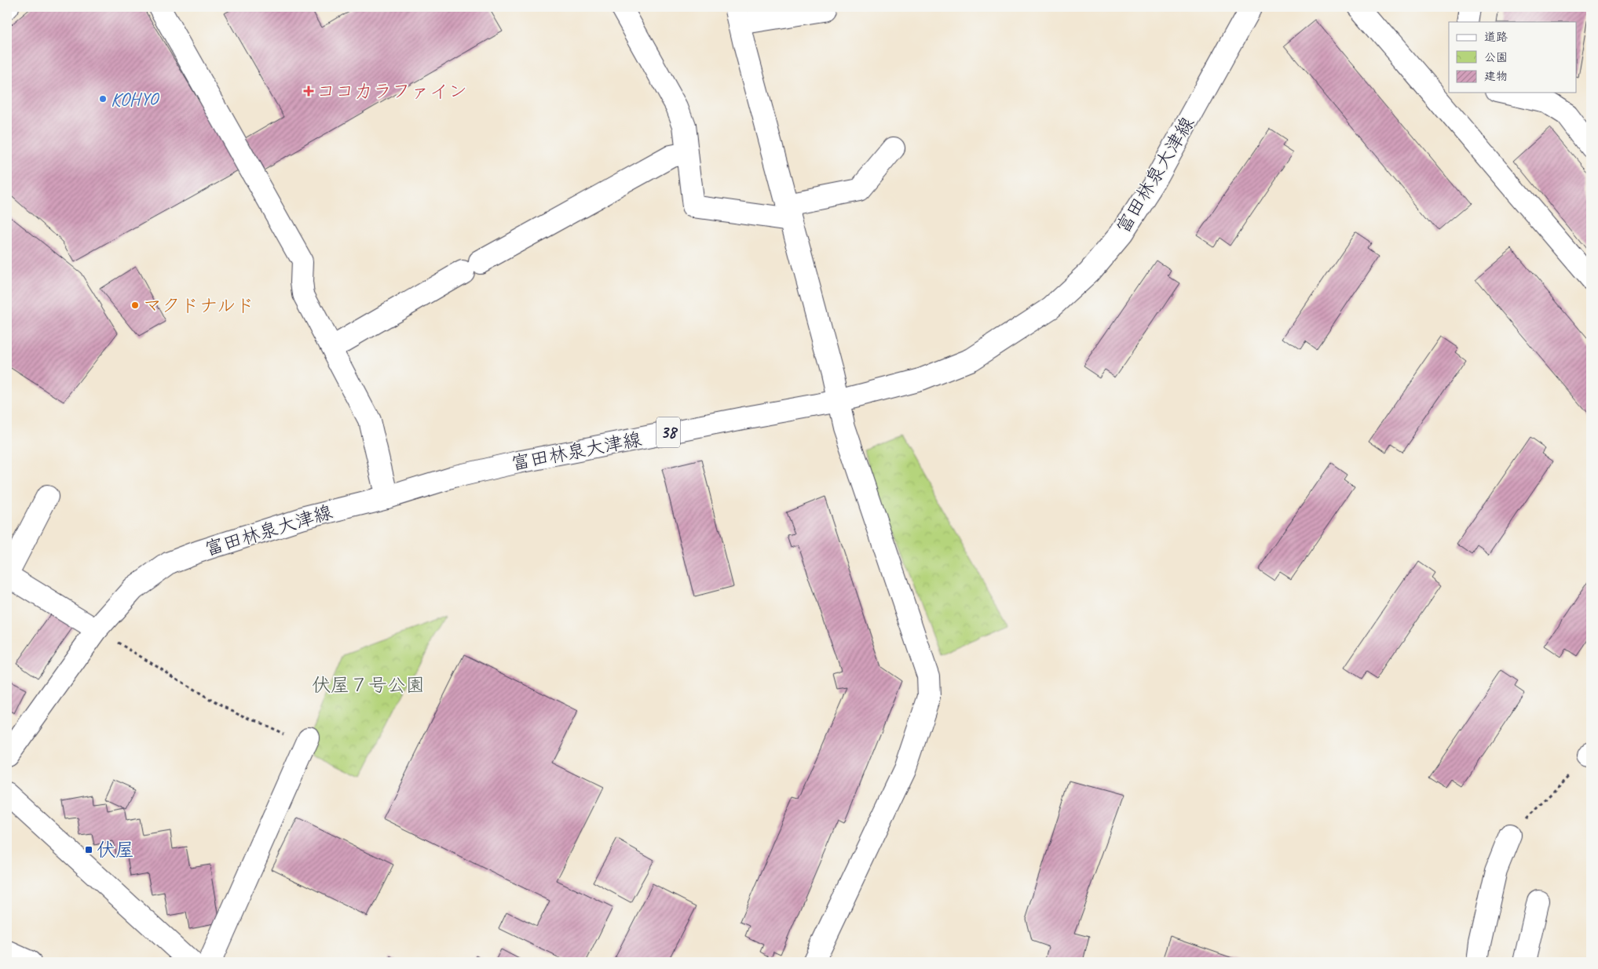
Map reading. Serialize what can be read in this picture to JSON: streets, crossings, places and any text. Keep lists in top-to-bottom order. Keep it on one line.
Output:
{"streets":{"street":["富田林泉大津線","38"]},"parks":["伏屋７号公園"],"places":{"health":["ココカラファイン"],"other":["KOHYO","マクドナルド"],"transit":["伏屋"]},"legend":["道路","公園","建物"]}
